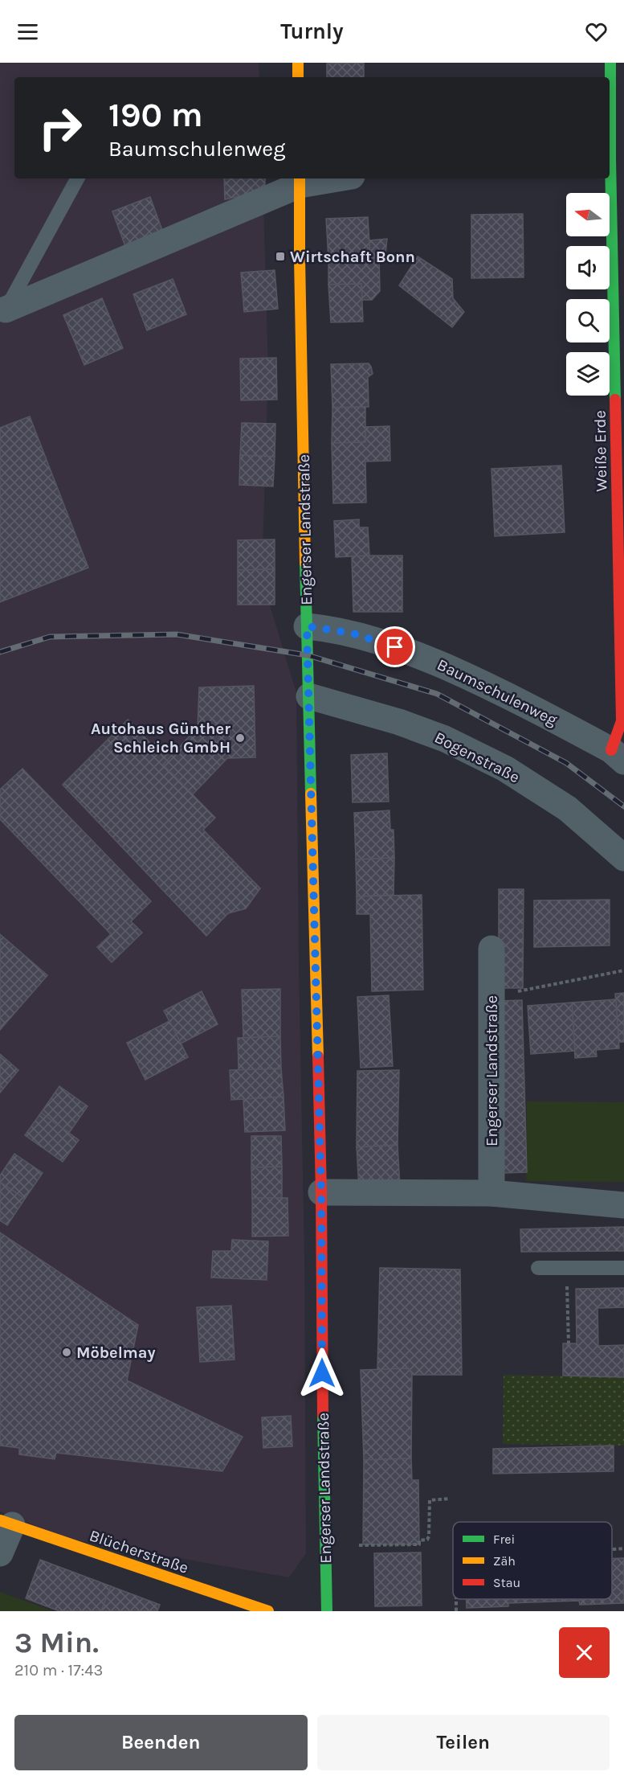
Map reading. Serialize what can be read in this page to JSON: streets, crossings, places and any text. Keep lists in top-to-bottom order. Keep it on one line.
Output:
{"streets":{"main road":["Weiße Erde","Engerser Landstraße","Blücherstraße"],"street":["Baumschulenweg","Bogenstraße"]},"crossings":[["Weiße Erde","Baumschulenweg"],["Engerser Landstraße","Baumschulenweg"],["Engerser Landstraße","Bogenstraße"]],"places":{"transit":["Wirtschaft Bonn"],"other":["Autohaus Günther Schleich GmbH","Möbelmay"]},"legend":["Frei","Zäh","Stau"],"north":"left","page":{"header":"Turnly","turn":["190 m","Baumschulenweg"],"heading":["3 Min.","210 m · 17:43"],"buttons":["Beenden","Teilen"]}}
